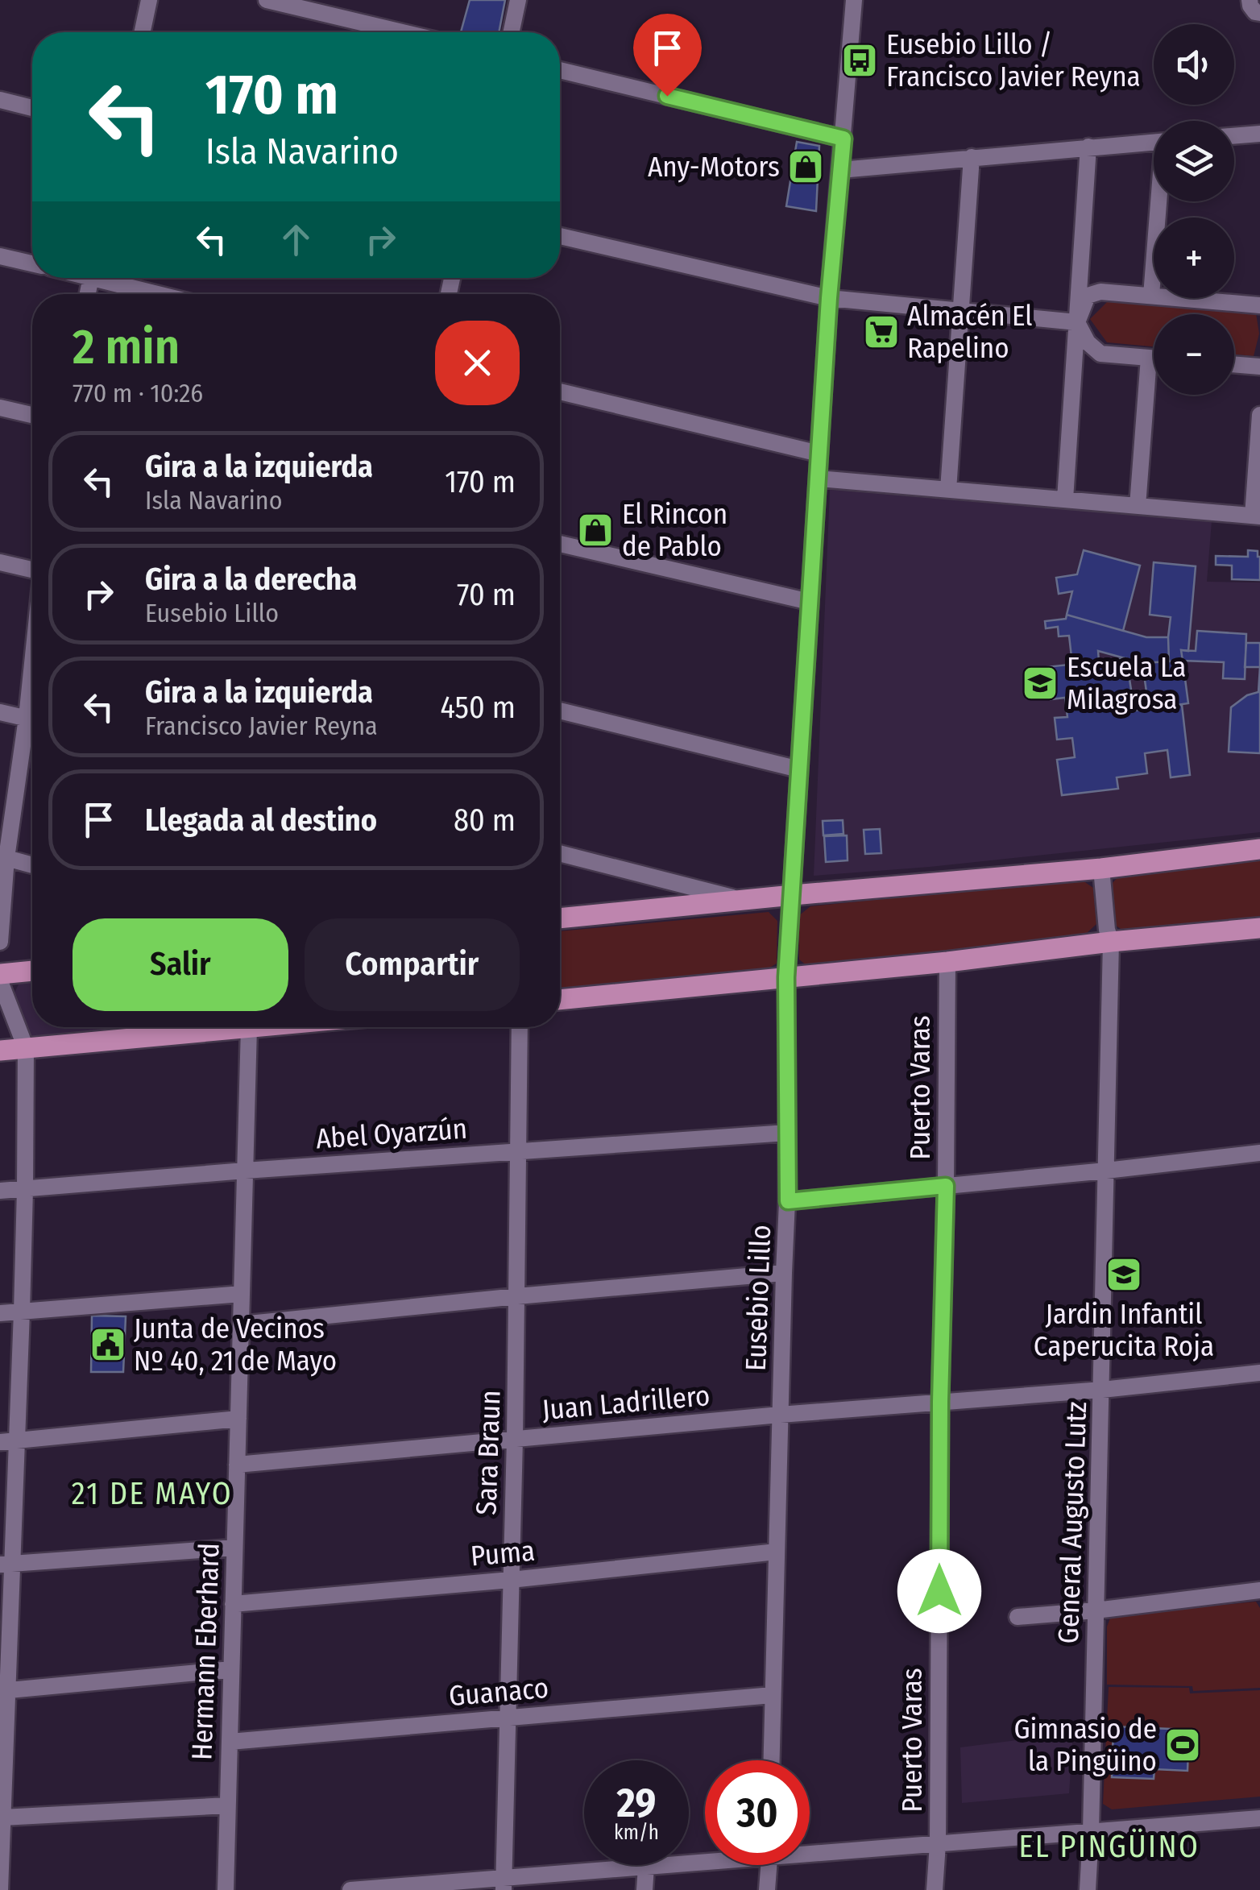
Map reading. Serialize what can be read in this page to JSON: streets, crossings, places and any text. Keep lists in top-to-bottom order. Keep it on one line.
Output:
{"streets":{"street":["Puerto Varas","Abel Oyarzún","Eusebio Lillo","Juan Ladrillero","Sara Braun","General Augusto Lutz","Puma","Hermann Eberhard","Guanaco"]},"crossings":[["Puerto Varas","Juan Ladrillero"],["Abel Oyarzún","Eusebio Lillo"],["Abel Oyarzún","Sara Braun"],["Abel Oyarzún","Hermann Eberhard"],["Eusebio Lillo","Juan Ladrillero"],["Eusebio Lillo","Puma"],["Eusebio Lillo","Guanaco"],["Juan Ladrillero","Sara Braun"],["Juan Ladrillero","General Augusto Lutz"],["Juan Ladrillero","Hermann Eberhard"],["Sara Braun","Puma"],["Sara Braun","Guanaco"],["Puma","Hermann Eberhard"],["Hermann Eberhard","Guanaco"]],"districts":["21 DE MAYO","EL PINGÜINO"],"places":{"bus stop":["Eusebio Lillo / Francisco Javier Reyna"],"shop":["Any-Motors","El Rincon de Pablo"],"supermarket":["Almacén El Rapelino"],"school or university":["Escuela La Milagrosa","Jardin Infantil Caperucita Roja"],"public building":["Junta de Vecinos Nº 40, 21 de Mayo"],"sports":["Gimnasio de la Pingüino"]},"page":{"map_buttons":["+","−"],"turn":["170 m","Isla Navarino"],"heading":["2 min","770 m · 10:26"],"list":[{"name":"Gira a la izquierda","note":"Isla Navarino","value":"170 m"},{"name":"Gira a la derecha","note":"Eusebio Lillo","value":"70 m"},{"name":"Gira a la izquierda","note":"Francisco Javier Reyna","value":"450 m"},{"name":"Llegada al destino","value":"80 m"}],"buttons":["Salir","Compartir"],"speed":"29 km/h","limit":"30"}}
